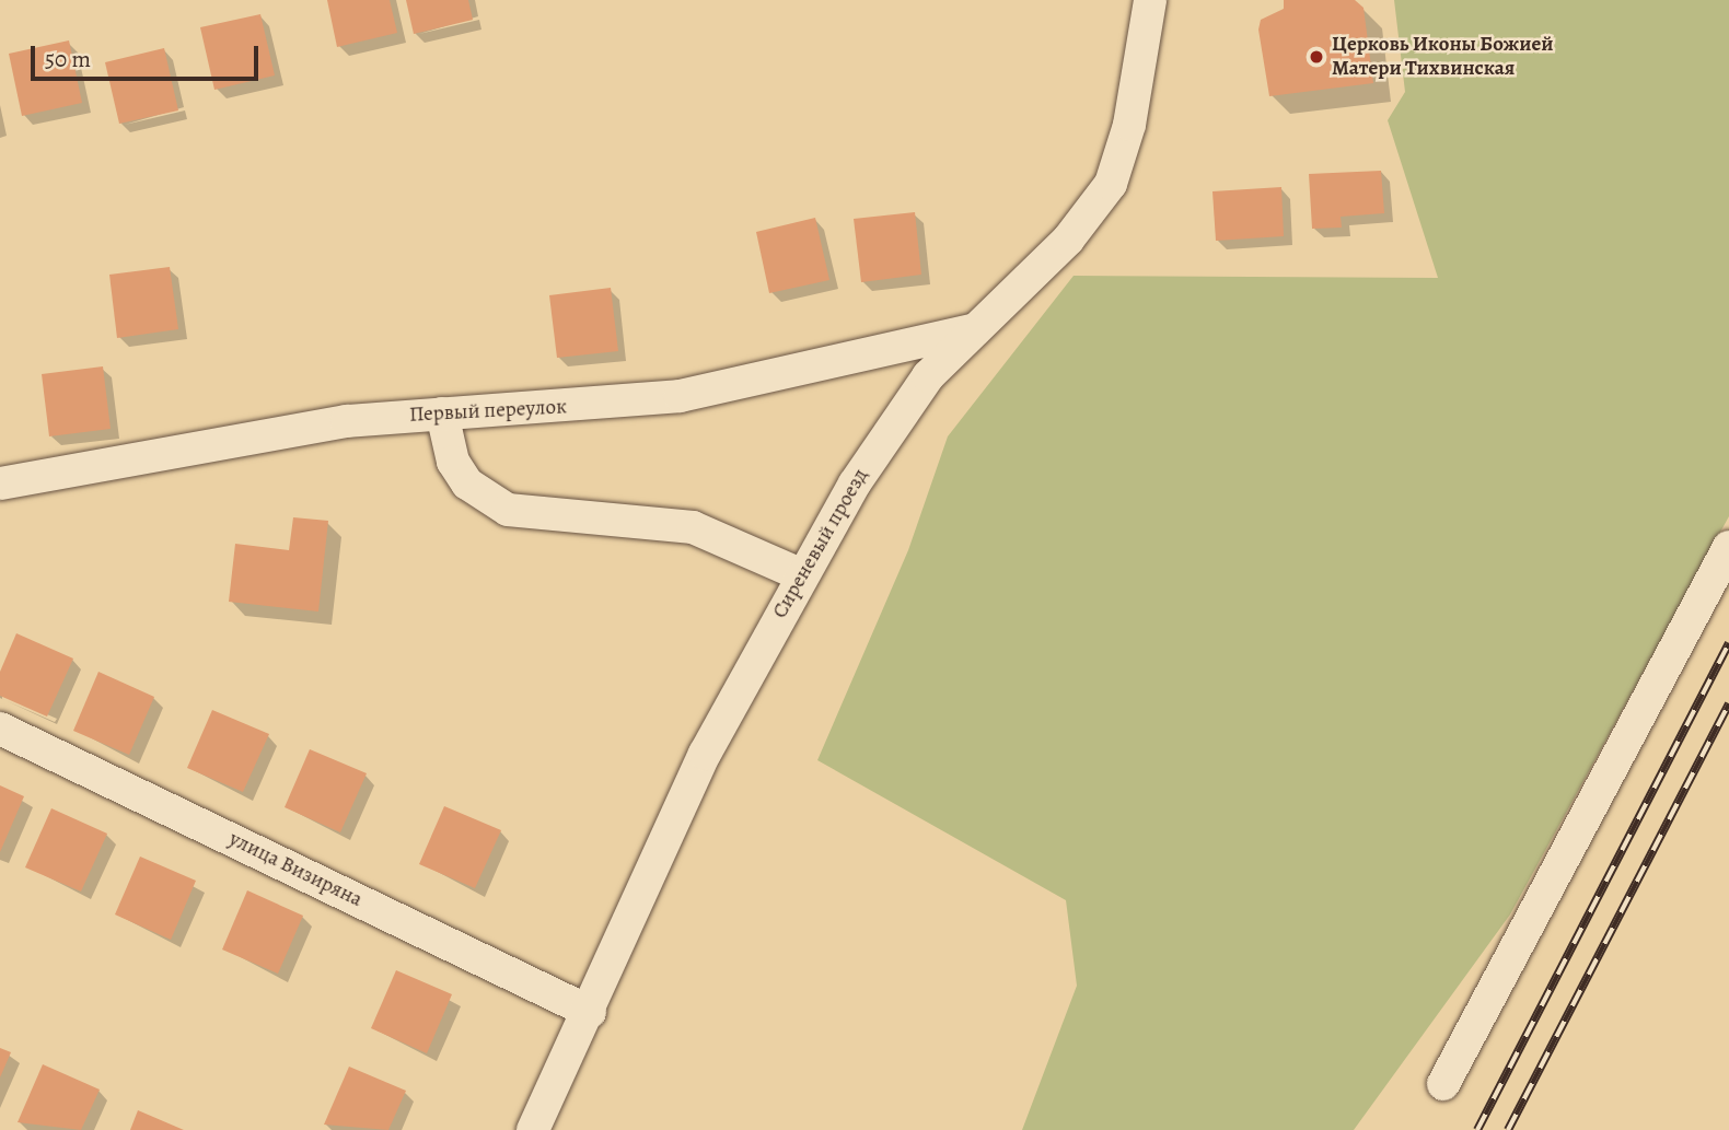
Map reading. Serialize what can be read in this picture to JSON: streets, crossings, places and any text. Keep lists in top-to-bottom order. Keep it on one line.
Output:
{"streets":{"street":["Первый переулок","Сиреневый проезд","улица Визиряна"]},"crossings":[["Первый переулок","Сиреневый проезд"],["Сиреневый проезд","улица Визиряна"]],"places":["Церковь Иконы Божией Матери Тихвинская"],"scale_bar":"50 m"}
